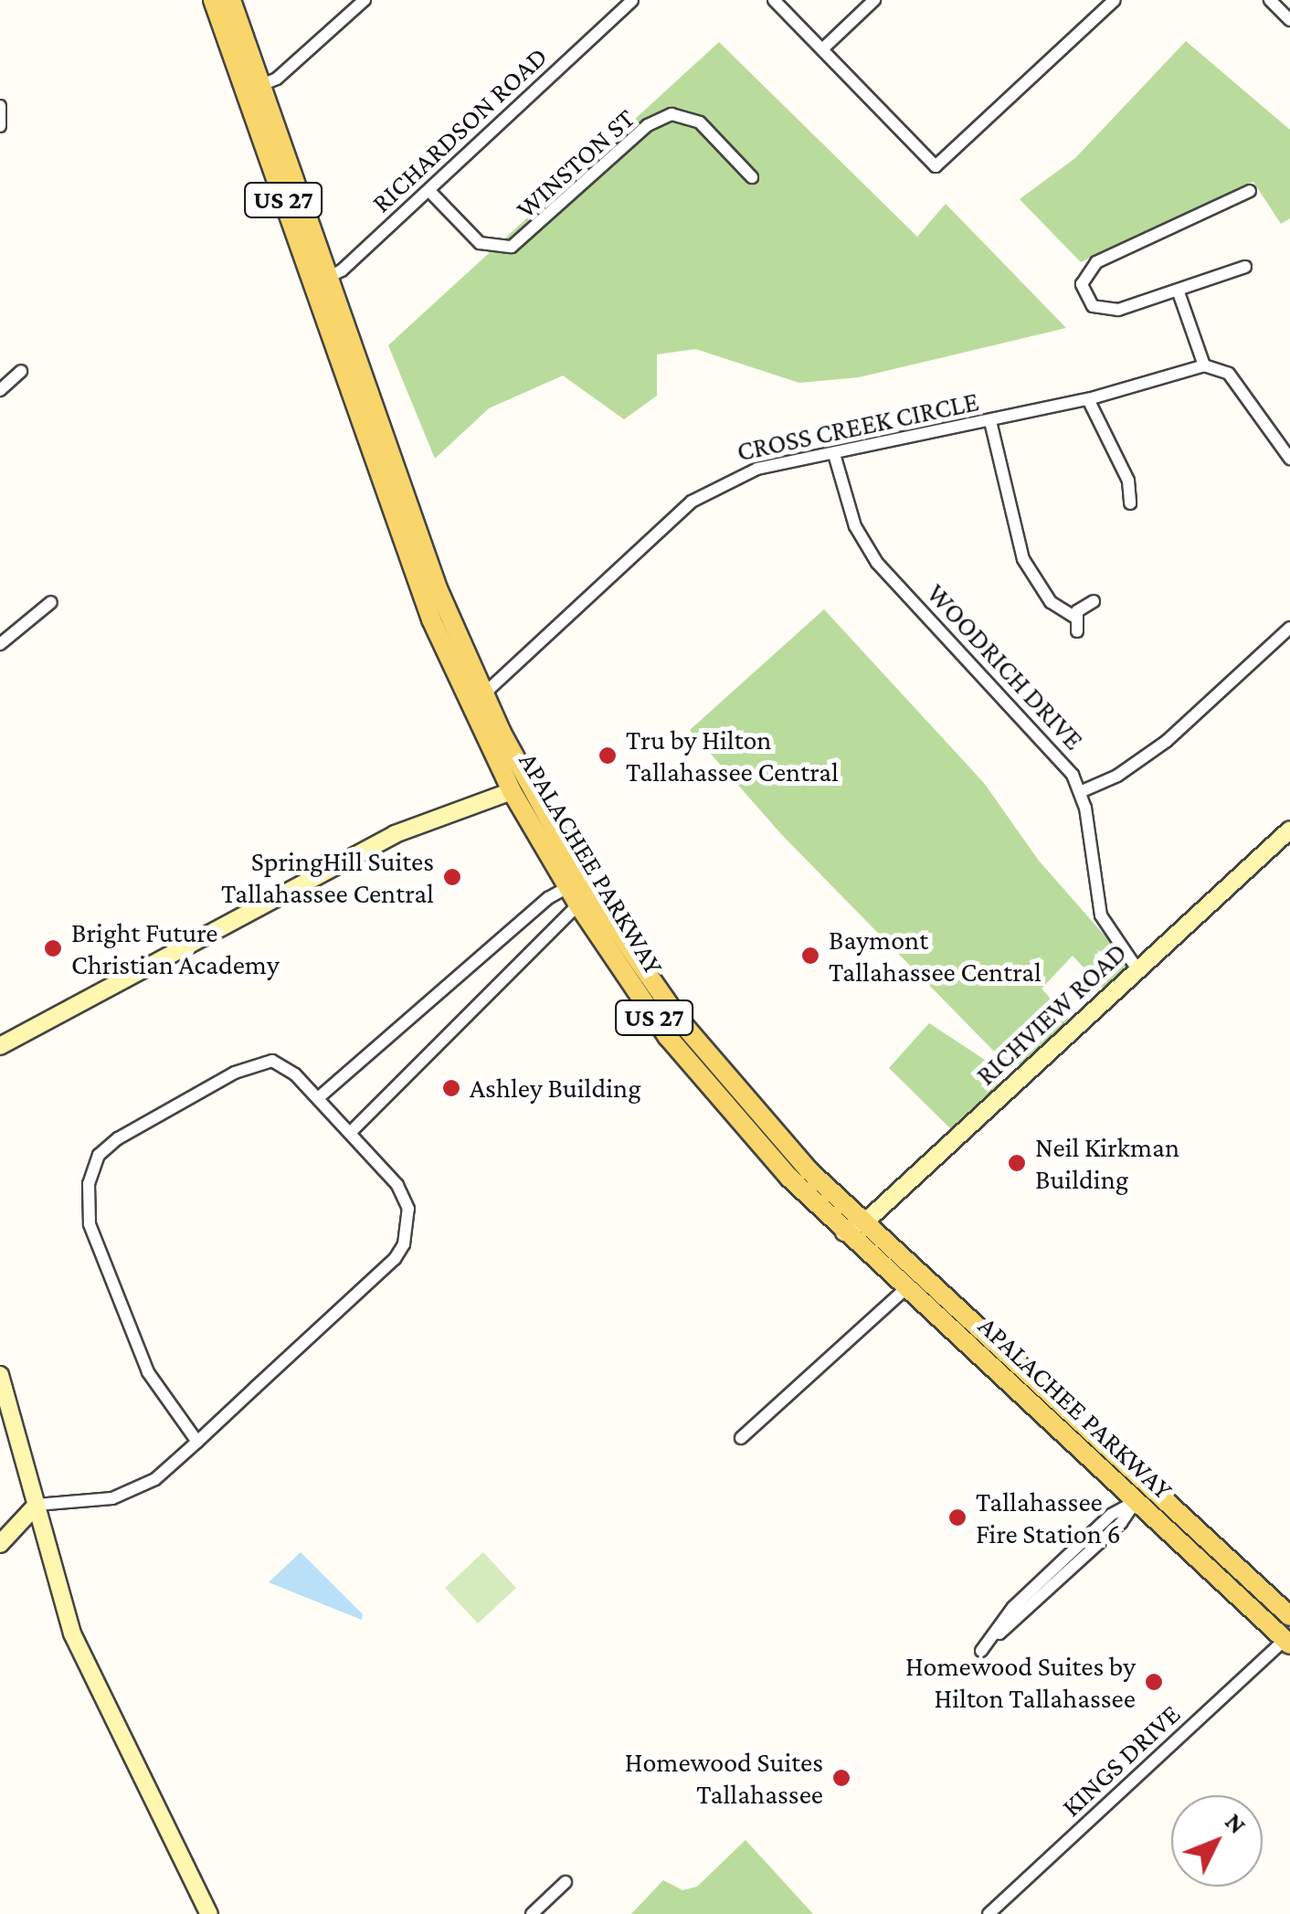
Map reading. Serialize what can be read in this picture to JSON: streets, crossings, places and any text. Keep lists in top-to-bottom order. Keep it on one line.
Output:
{"streets":{"main road":["US 27","APALACHEE PARKWAY"],"street":["RICHARDSON ROAD","WINSTON ST","CROSS CREEK CIRCLE","WOODRICH DRIVE","RICHVIEW ROAD","KINGS DRIVE"]},"crossings":[["RICHARDSON ROAD","WINSTON ST"],["RICHARDSON ROAD","APALACHEE PARKWAY"],["CROSS CREEK CIRCLE","WOODRICH DRIVE"],["CROSS CREEK CIRCLE","APALACHEE PARKWAY"],["WOODRICH DRIVE","RICHVIEW ROAD"],["APALACHEE PARKWAY","RICHVIEW ROAD"],["APALACHEE PARKWAY","KINGS DRIVE"]],"places":["Tru by Hilton Tallahassee Central","SpringHill Suites Tallahassee Central","Bright Future Christian Academy","Baymont Tallahassee Central","Ashley Building","Neil Kirkman Building","Tallahassee Fire Station 6","Homewood Suites by Hilton Tallahassee","Homewood Suites Tallahassee"],"north":"top right"}
